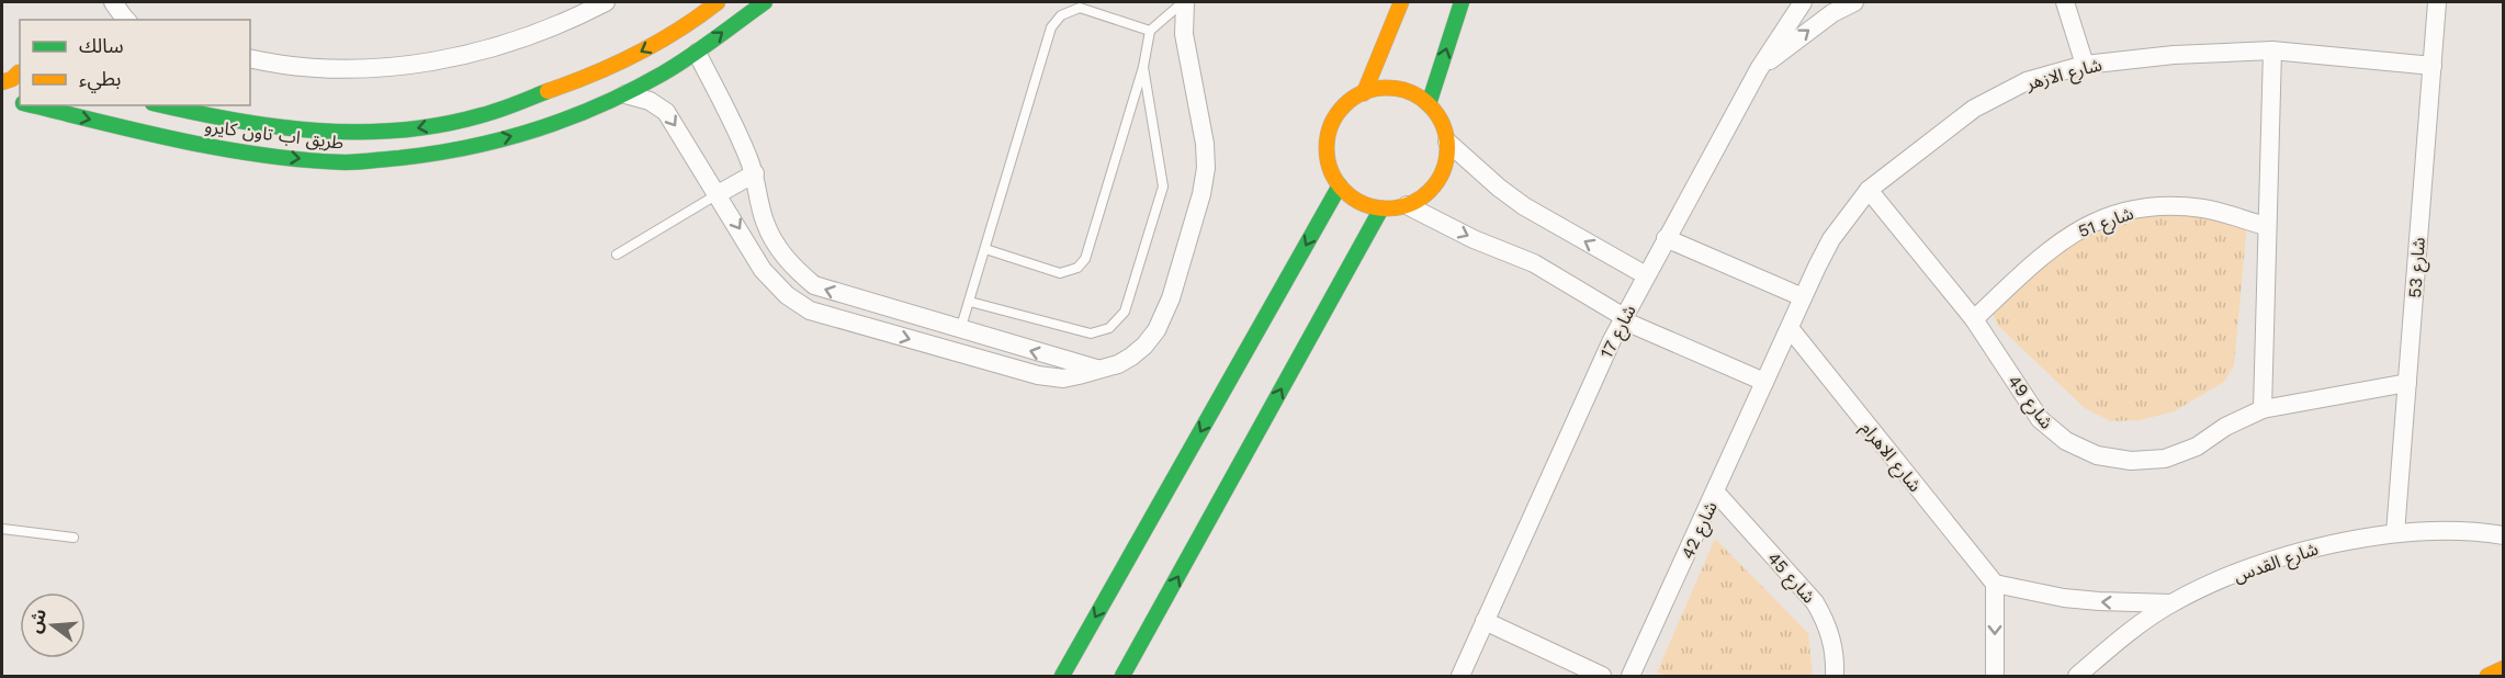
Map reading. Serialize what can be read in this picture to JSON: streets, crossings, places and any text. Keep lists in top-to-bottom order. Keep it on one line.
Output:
{"streets":{"main road":["طريق اب تاون كايرو"],"street":["شارع الازهر","شارع 51","شارع 53","شارع 17","شارع 49","شارع الاهرام","شارع 42","شارع القدس","شارع 45"]},"crossings":[["شارع الازهر","شارع 53"],["شارع الازهر","شارع 49"],["شارع الازهر","شارع الاهرام"],["شارع الازهر","شارع 42"],["شارع 51","شارع 49"],["شارع 53","شارع 49"],["شارع 53","شارع القدس"],["شارع 42","شارع 45"]],"legend":["سالك","بطيء"],"north":"left"}
